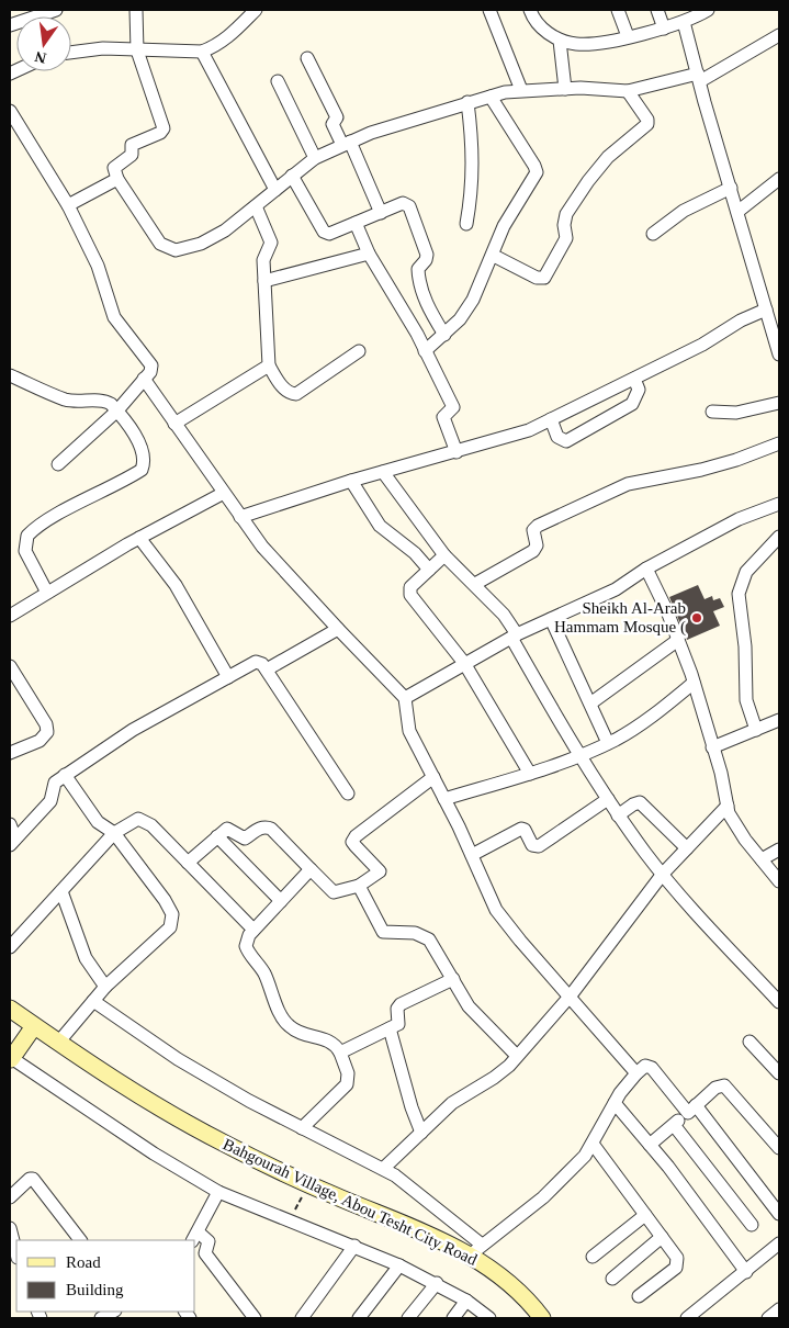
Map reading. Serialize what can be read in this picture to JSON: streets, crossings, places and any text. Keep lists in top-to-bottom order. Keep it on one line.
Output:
{"streets":{"street":["Bahgourah Village, Abou Tesht City Road"]},"places":["Sheikh Al-Arab Hammam Mosque ("],"legend":["Road","Building"],"north":"bottom"}
